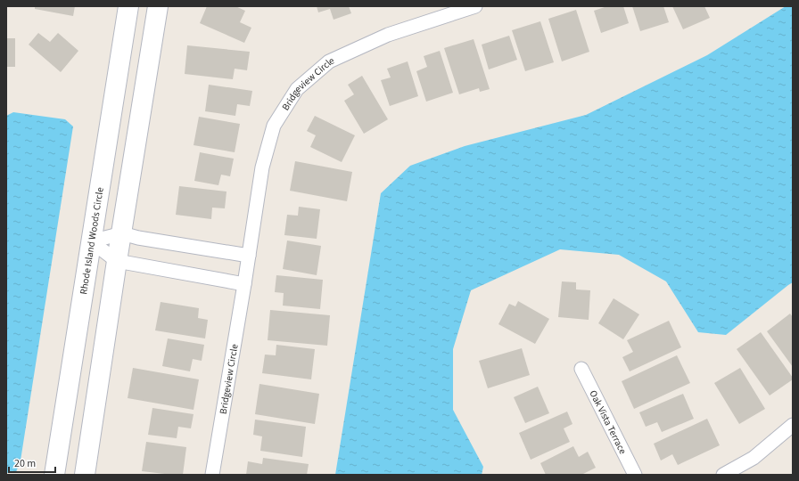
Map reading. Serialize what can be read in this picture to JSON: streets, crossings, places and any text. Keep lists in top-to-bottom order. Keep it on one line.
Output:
{"streets":{"street":["Bridgeview Circle","Rhode Island Woods Circle","Oak Vista Terrace"]},"scale_bar":"20 m"}
